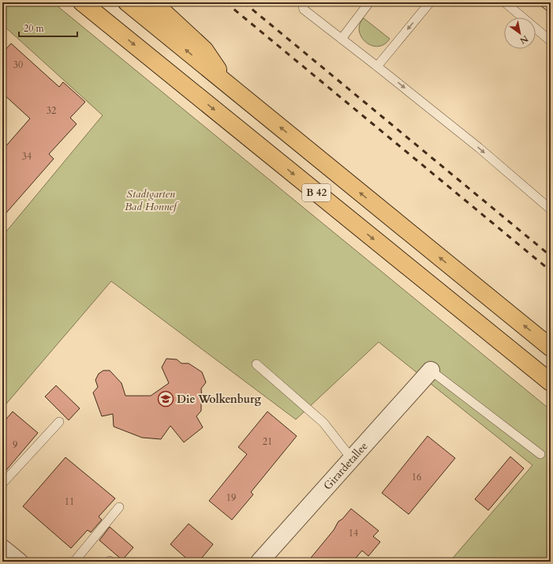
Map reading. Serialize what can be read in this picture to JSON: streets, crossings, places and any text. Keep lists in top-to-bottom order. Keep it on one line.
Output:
{"streets":{"highway":["B 42"],"street":["Girardetallee"]},"parks":["Stadtgarten Bad Honnef"],"places":{"school or university":["Die Wolkenburg"]},"house_numbers":["30","32","34","21","9","16","19","11","14"],"scale_bar":"20 m","north":"bottom right"}
